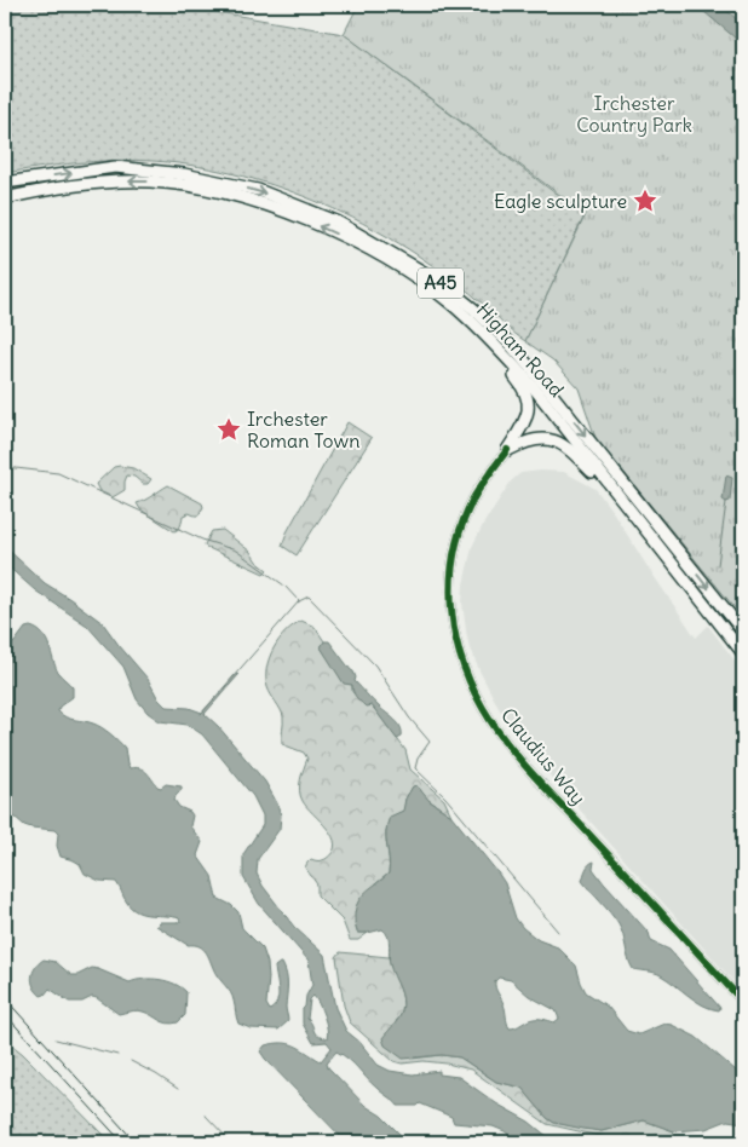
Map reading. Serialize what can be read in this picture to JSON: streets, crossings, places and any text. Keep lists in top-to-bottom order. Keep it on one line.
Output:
{"streets":{"highway":["A45","Higham Road"],"street":["Claudius Way"]},"parks":["Irchester Country Park"],"places":{"place":["Eagle sculpture","Irchester Roman Town"]}}
